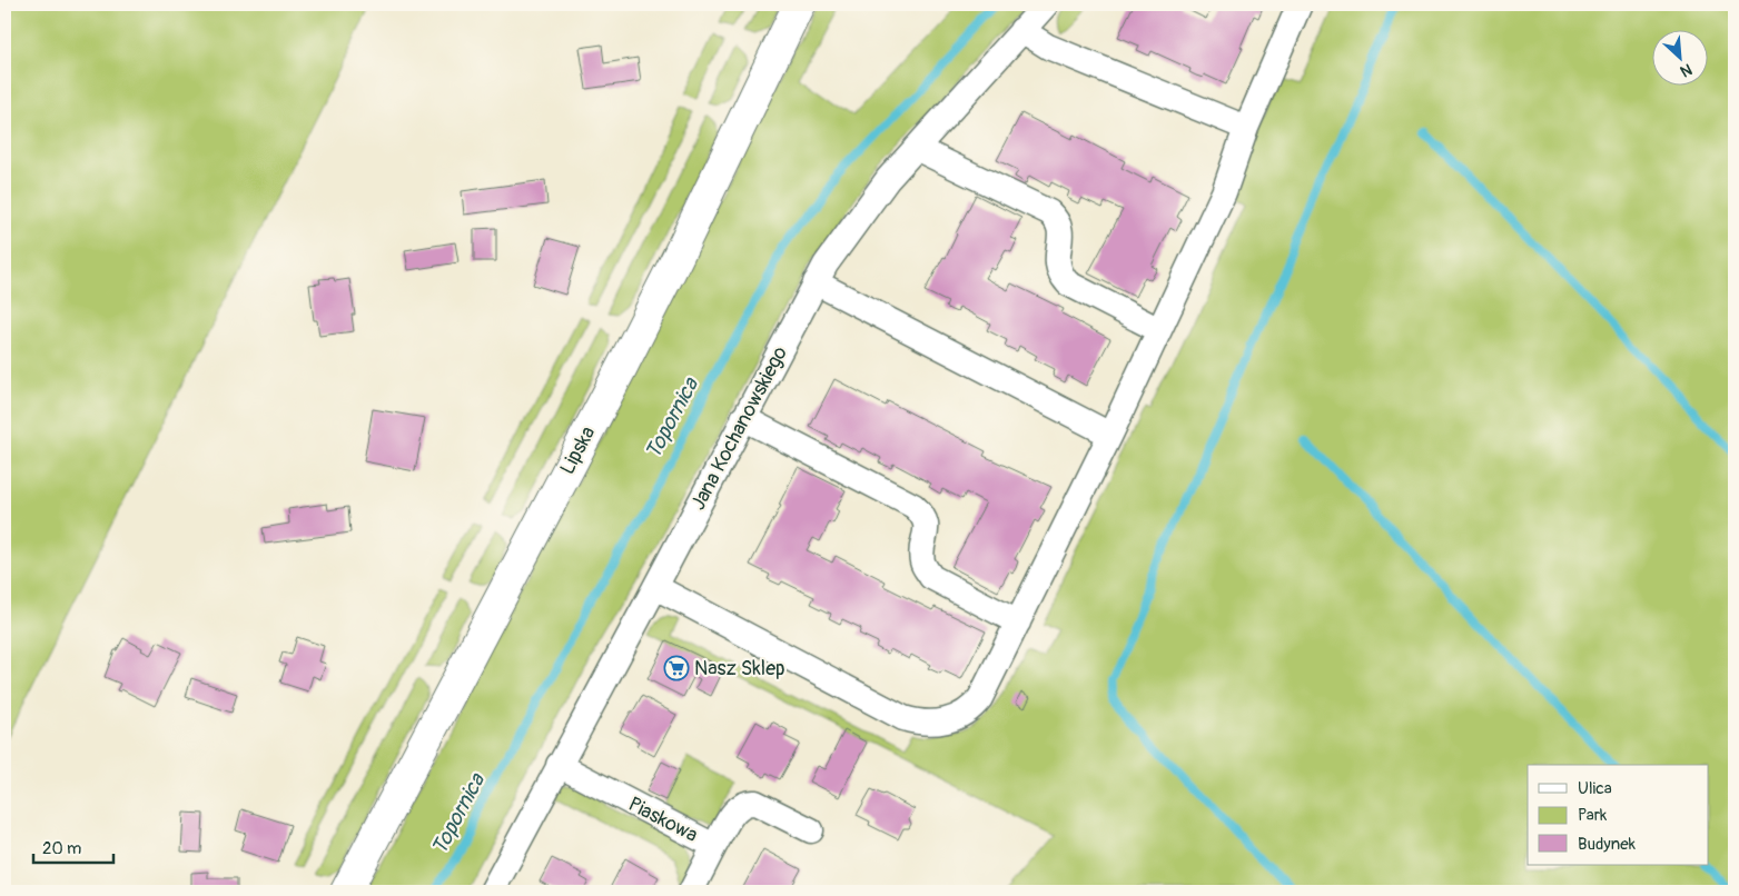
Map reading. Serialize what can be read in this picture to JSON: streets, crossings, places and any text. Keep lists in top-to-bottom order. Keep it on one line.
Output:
{"streets":{"main road":["Lipska"],"street":["Jana Kochanowskiego","Piaskowa"]},"crossings":[["Jana Kochanowskiego","Piaskowa"]],"water":["Topornica"],"places":{"supermarket":["Nasz Sklep"]},"legend":["Ulica","Park","Budynek"],"scale_bar":"20 m","north":"bottom right"}
